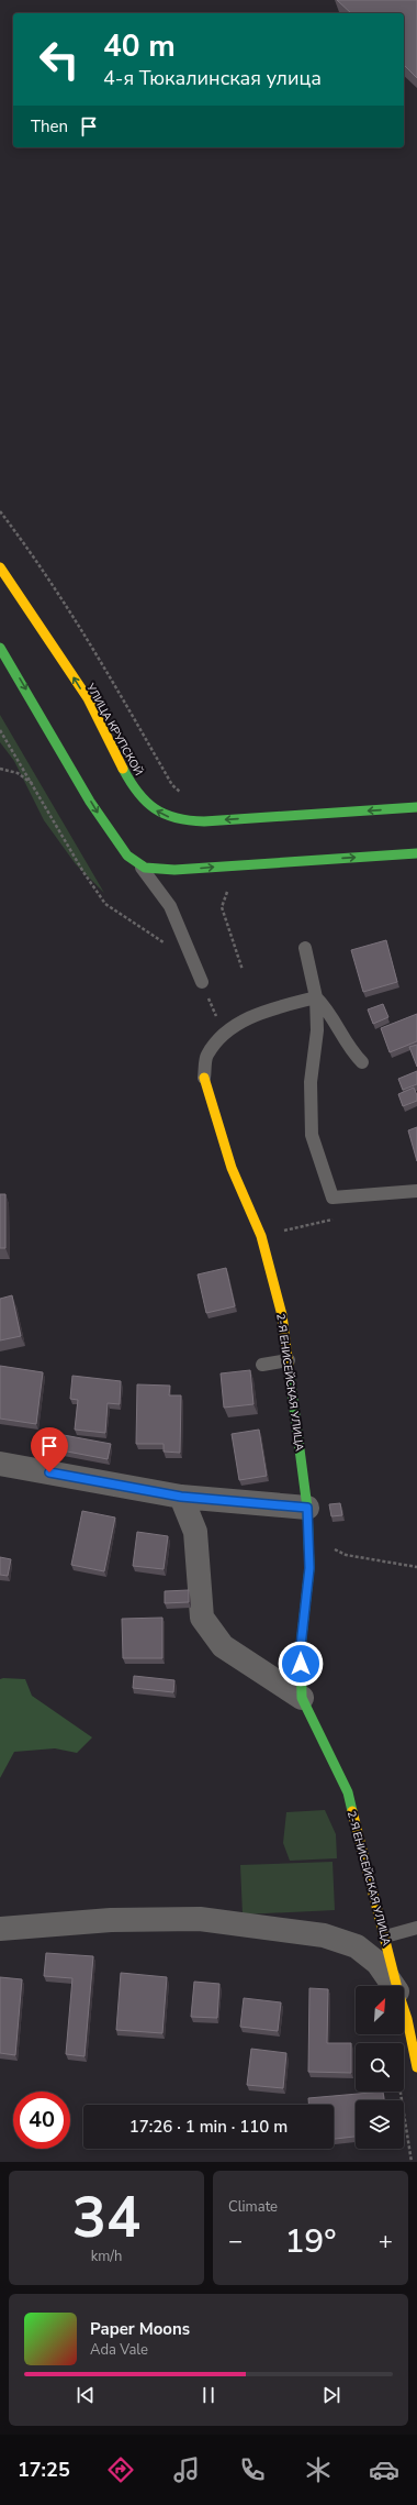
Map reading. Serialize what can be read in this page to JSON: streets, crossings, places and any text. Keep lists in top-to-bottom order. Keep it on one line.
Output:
{"streets":{"main road":["УЛИЦА КРУПСКОЙ","2-Я ЕНИСЕЙСКАЯ УЛИЦА"]},"one_way":["УЛИЦА КРУПСКОЙ"],"north":"top right","page":{"turn":["40 m","4-я Тюкалинская улица"],"then":"Then","limit":"40","trip":"17:26 · 1 min · 110 m","tile":[["34","km/h"],"Climate"],"heat":["−","19°","+"],"song":["Paper Moons","Ada Vale"],"tabs":"17:25"}}
